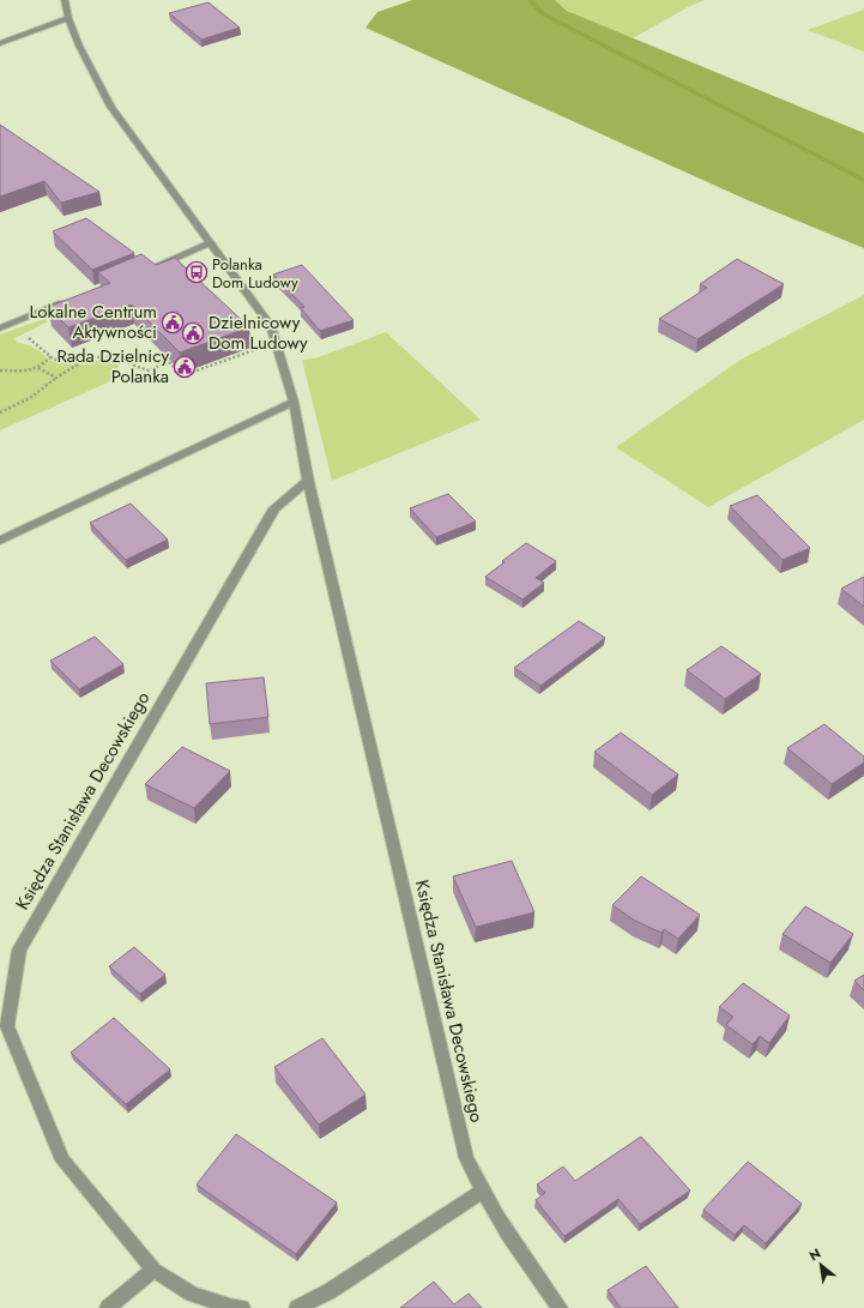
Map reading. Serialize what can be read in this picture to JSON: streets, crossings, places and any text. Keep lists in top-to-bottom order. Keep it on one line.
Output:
{"streets":{"street":["Księdza Stanisława Decowskiego"]},"places":{"bus stop":["Polanka Dom Ludowy"],"public building":["Lokalne Centrum Aktywności","Dzielnicowy Dom Ludowy","Rada Dzielnicy Polanka"]},"north":"top left"}
